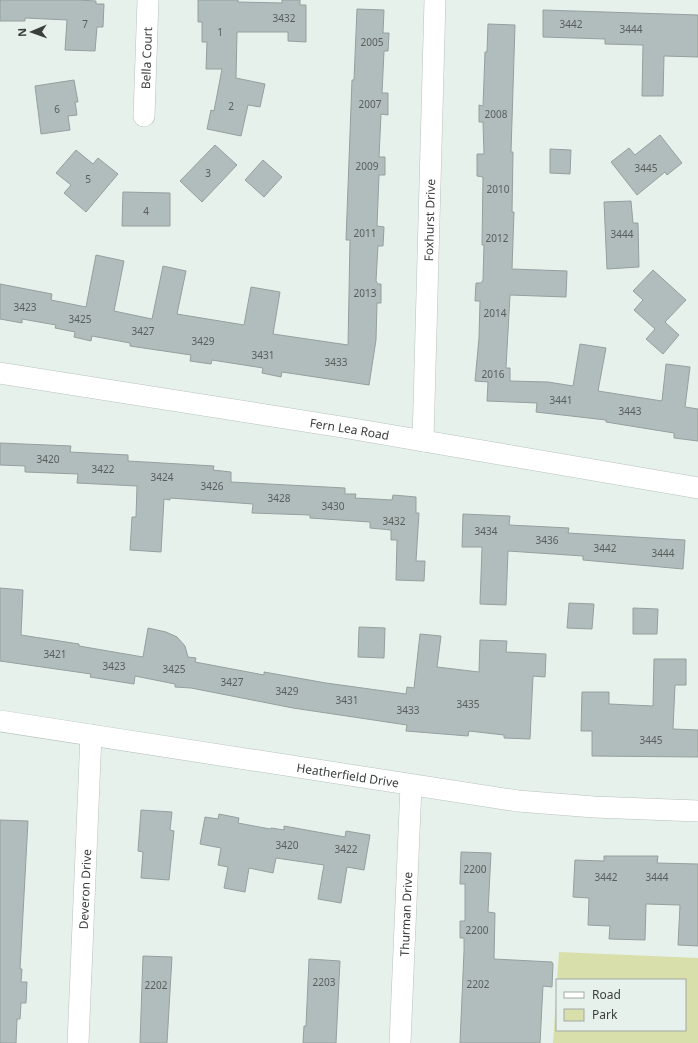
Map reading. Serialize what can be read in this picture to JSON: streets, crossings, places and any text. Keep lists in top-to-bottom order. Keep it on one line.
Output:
{"streets":{"street":["Bella Court","Foxhurst Drive","Fern Lea Road","Heatherfield Drive","Deveron Drive","Thurman Drive"]},"crossings":[["Foxhurst Drive","Fern Lea Road"],["Heatherfield Drive","Deveron Drive"],["Heatherfield Drive","Thurman Drive"]],"house_numbers":["3432","7","3442","3444","1","2005","2007","2","6","2008","2009","3445","3","5","2010","4","2011","3444","2012","2013","3423","2014","3425","3427","3429","3431","3433","2016","3441","3443","3420","3422","3424","3426","3428","3430","3432","3434","3436","3442","3444","3421","3423","3425","3427","3429","3431","3435","3433","3445","3420","3422","2200","3442","3444","2200","2203","2202","2202"],"legend":["Road","Park"],"north":"left"}
